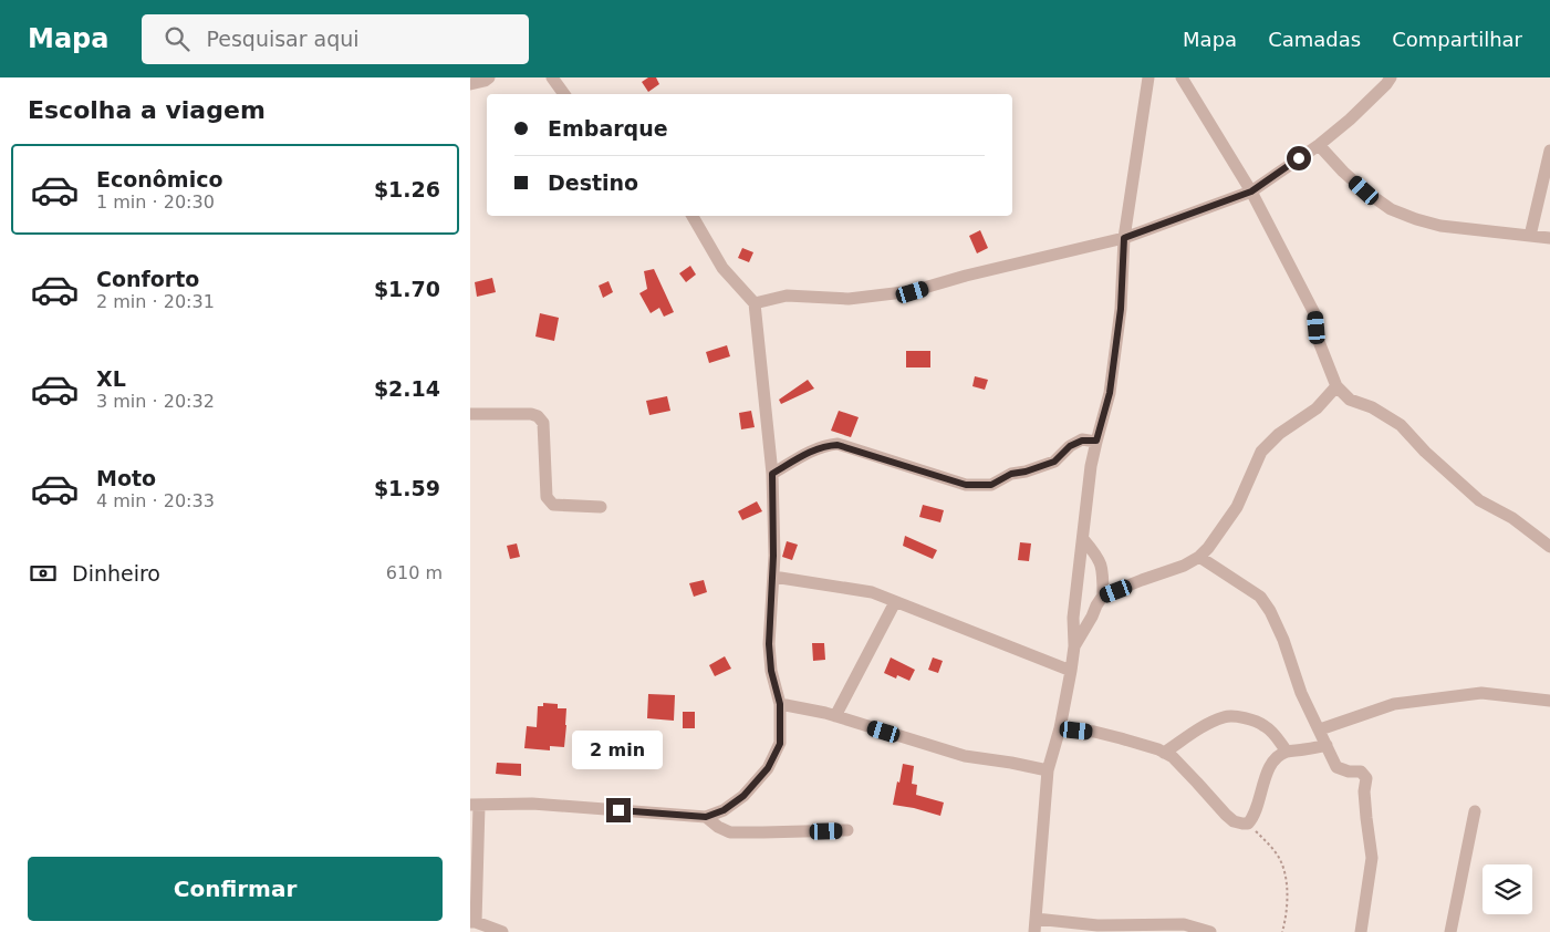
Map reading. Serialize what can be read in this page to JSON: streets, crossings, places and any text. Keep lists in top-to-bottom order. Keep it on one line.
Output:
{"page":{"header":"Mapa","search":"Pesquisar aqui","nav":["Mapa","Camadas","Compartilhar"],"heading":"Escolha a viagem","banner":["Embarque","Destino"],"list":[{"name":"Econômico","note":"1 min · 20:30","value":"$1.26"},{"name":"Conforto","note":"2 min · 20:31","value":"$1.70"},{"name":"XL","note":"3 min · 20:32","value":"$2.14"},{"name":"Moto","note":"4 min · 20:33","value":"$1.59"}],"pay":["Dinheiro","610 m"],"bubble":"2 min","buttons":"Confirmar"}}
